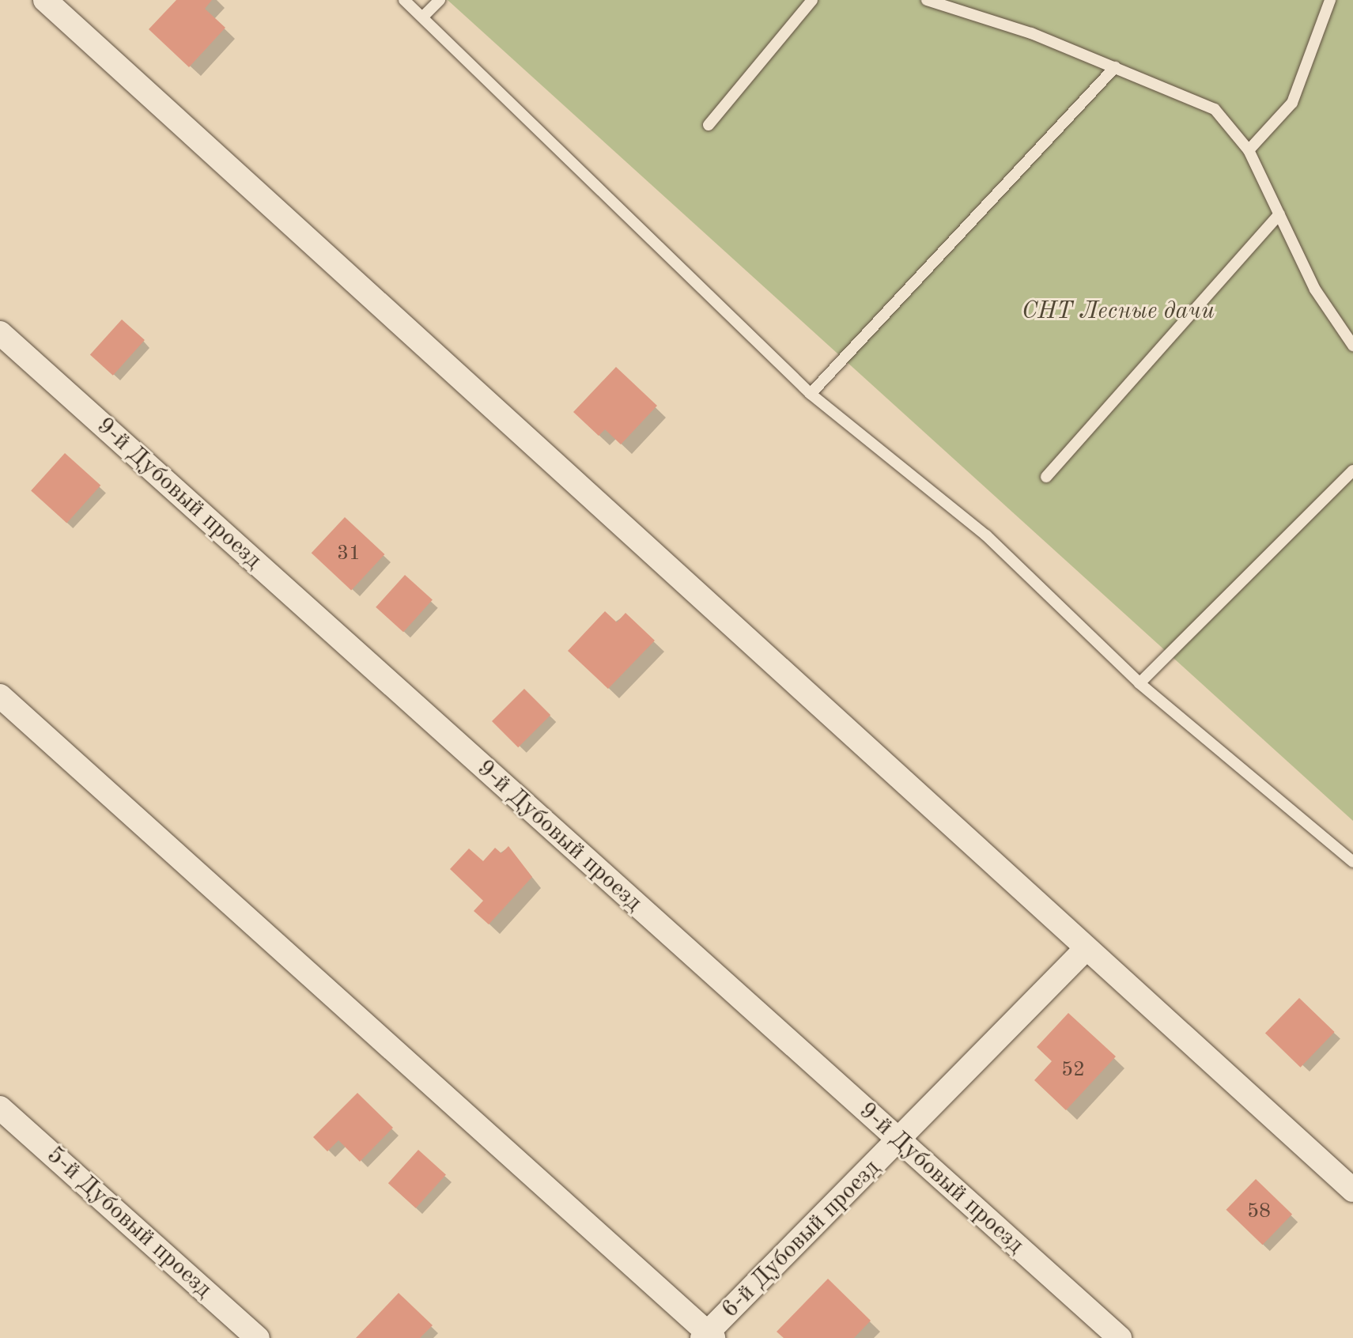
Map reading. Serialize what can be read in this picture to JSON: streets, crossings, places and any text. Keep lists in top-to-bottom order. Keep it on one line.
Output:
{"streets":{"street":["9-й Дубовый проезд","5-й Дубовый проезд","6-й Дубовый проезд"]},"crossings":[["9-й Дубовый проезд","6-й Дубовый проезд"]],"parks":["СНТ Лесные дачи"],"house_numbers":["31","52","58"]}
